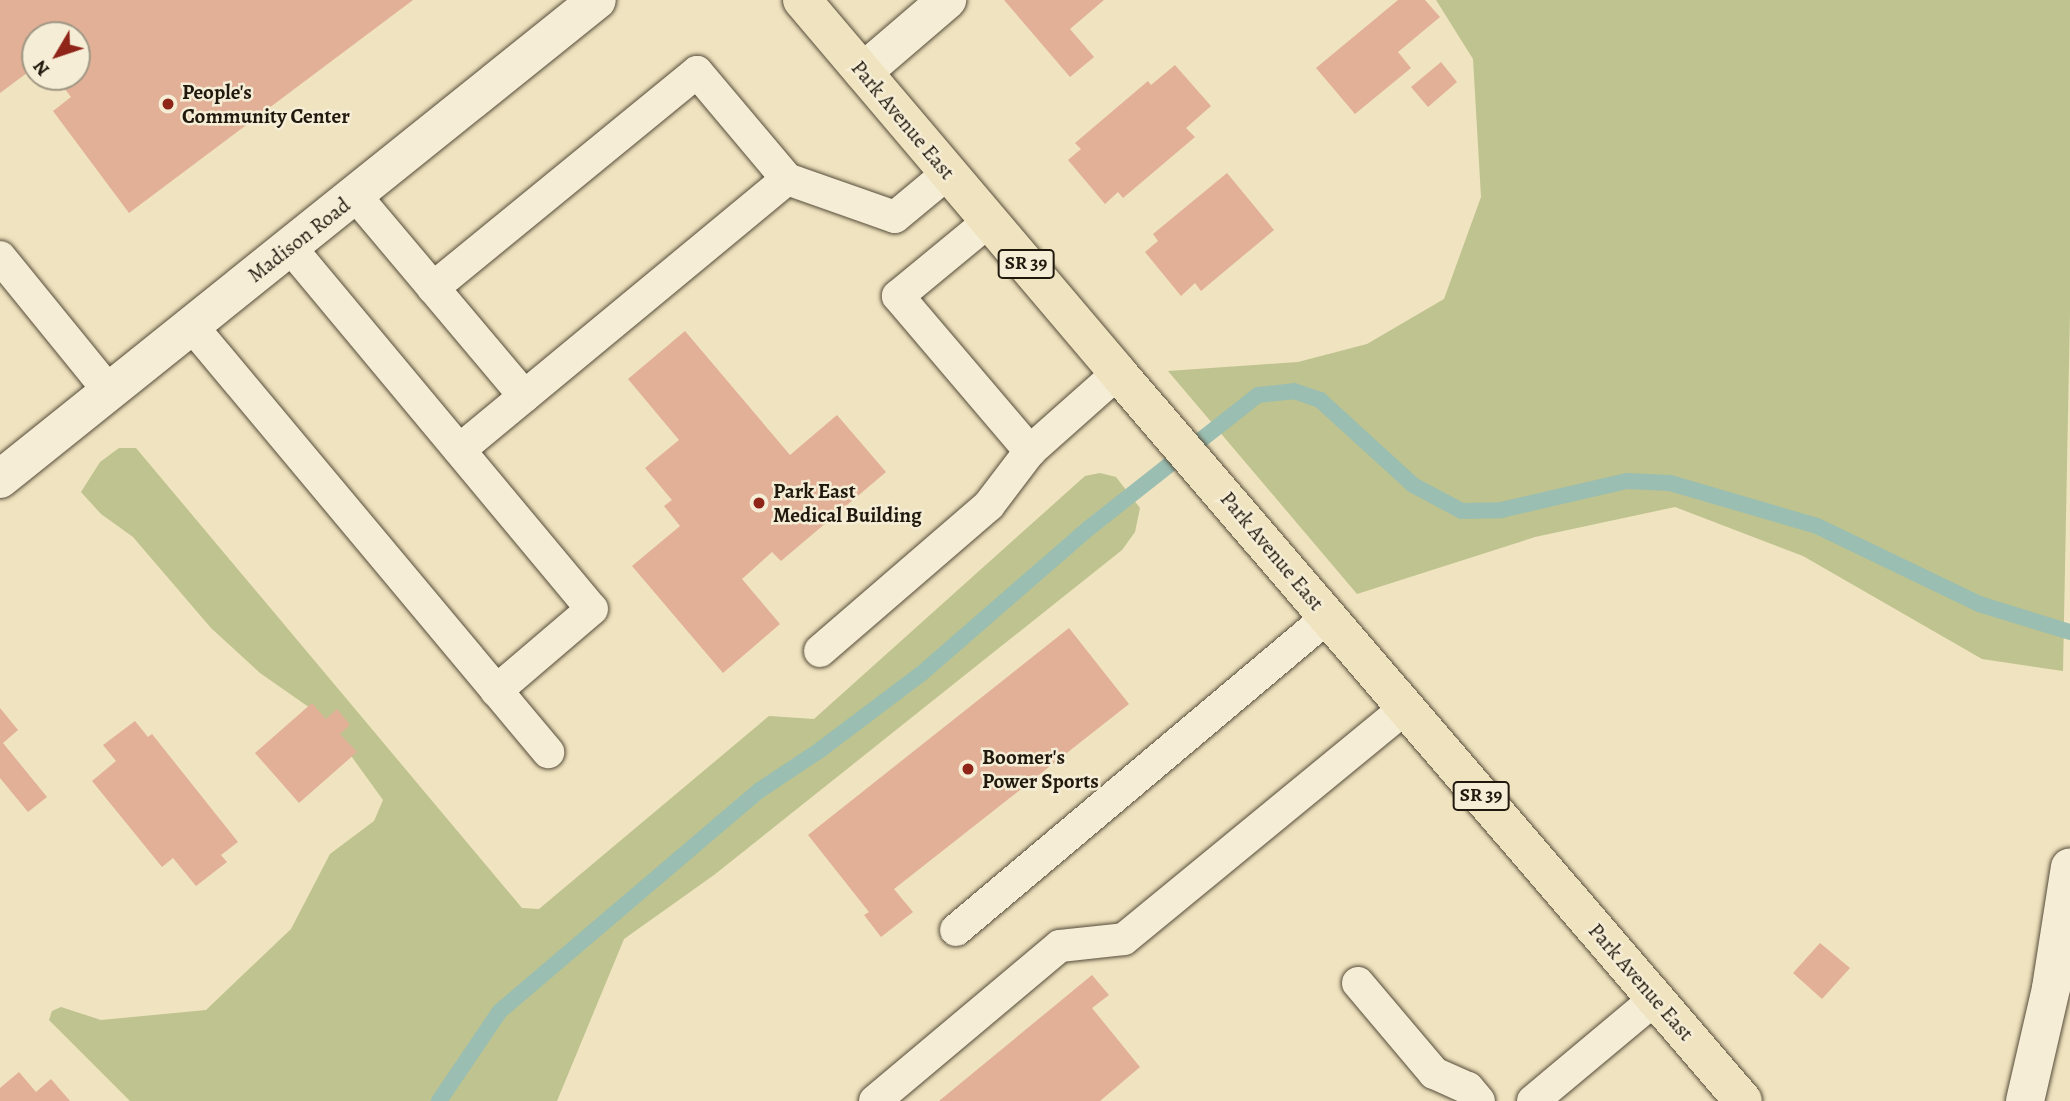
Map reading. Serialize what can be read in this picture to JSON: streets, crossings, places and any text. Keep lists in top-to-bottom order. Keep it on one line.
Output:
{"streets":{"main road":["Park Avenue East","SR 39"],"street":["Madison Road"]},"places":["People's Community Center","Park East Medical Building","Boomer's Power Sports"],"north":"bottom left"}
